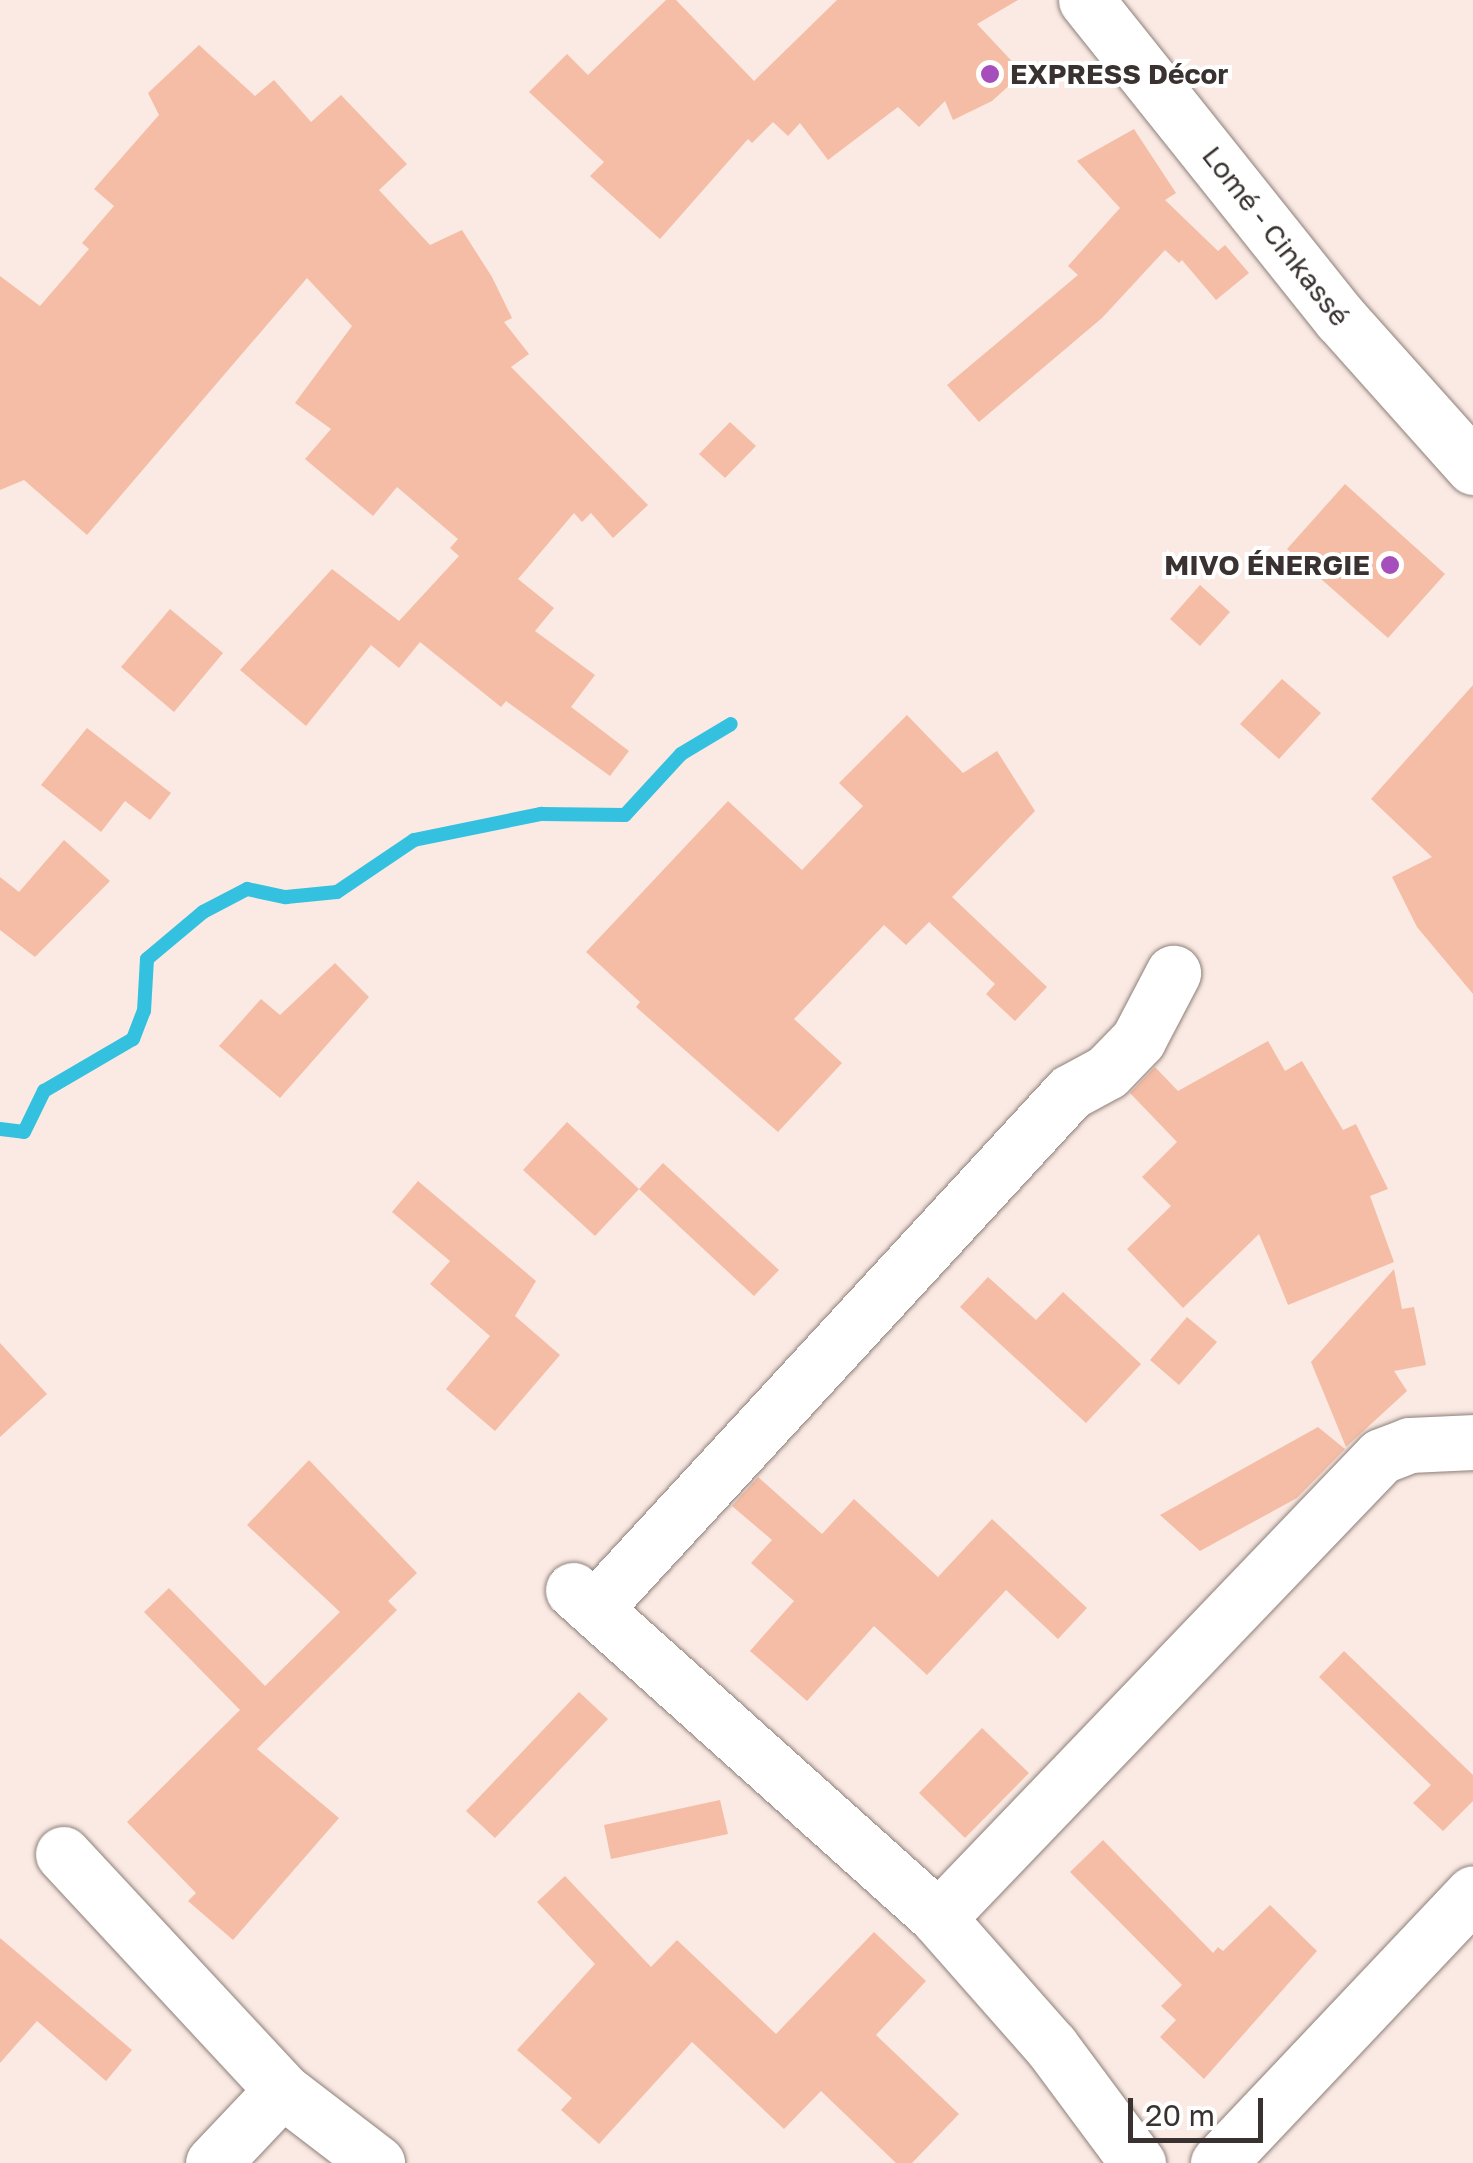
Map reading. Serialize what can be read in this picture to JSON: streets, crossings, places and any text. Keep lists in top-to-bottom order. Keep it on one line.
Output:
{"streets":{"main road":["Lomé - Cinkassé"]},"places":["EXPRESS Décor","MIVO ÉNERGIE"],"scale_bar":"20 m"}
